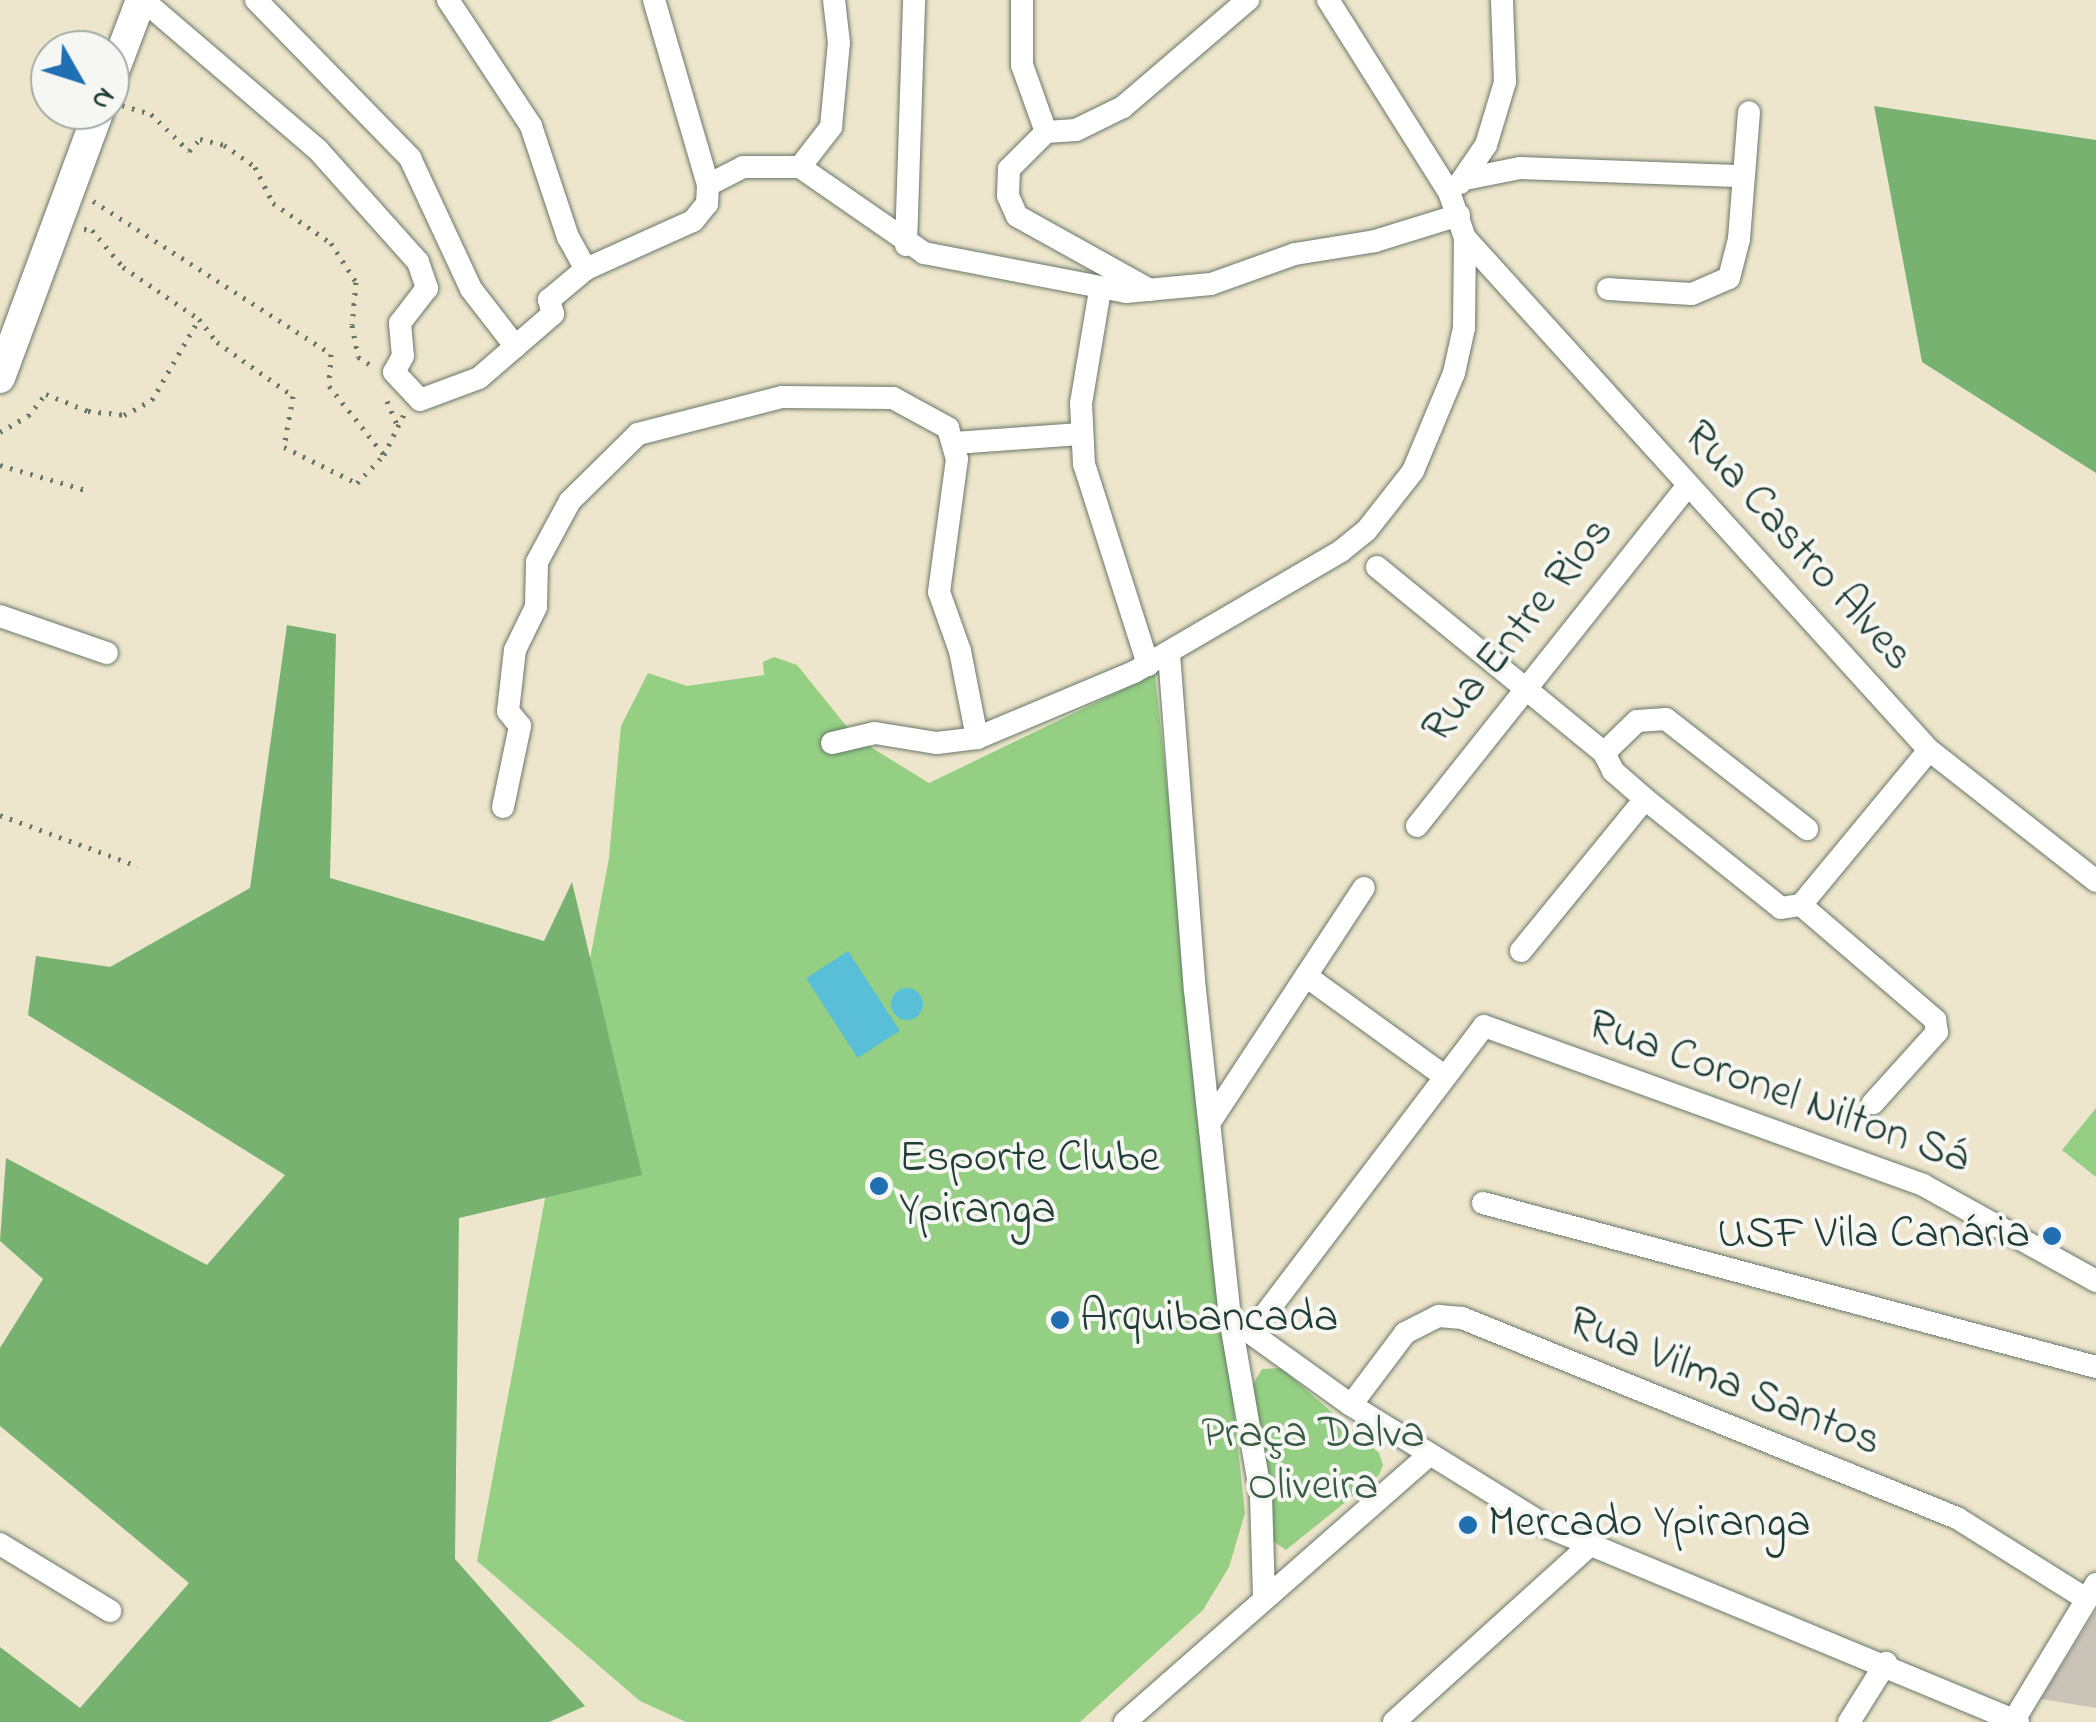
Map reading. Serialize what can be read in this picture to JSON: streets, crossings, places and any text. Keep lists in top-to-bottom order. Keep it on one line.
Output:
{"streets":{"street":["Rua Castro Alves","Rua Entre Rios","Rua Coronel Nilton Sá","Rua Vilma Santos"]},"crossings":[["Rua Castro Alves","Rua Entre Rios"]],"parks":["Praça Dalva Oliveira"],"places":["Esporte Clube Ypiranga","USF Vila Canária","Arquibancada","Mercado Ypiranga"],"north":"bottom right"}
